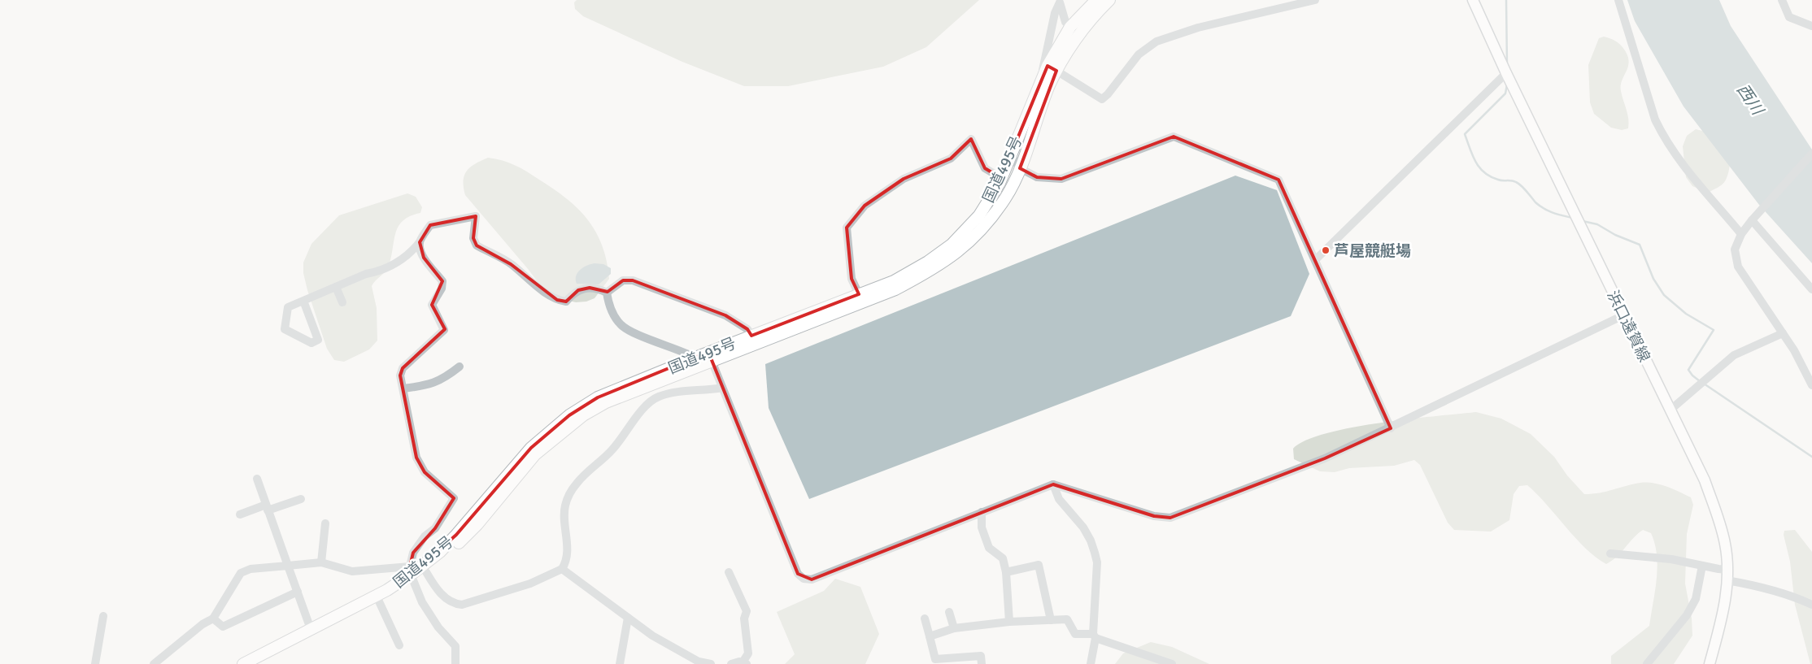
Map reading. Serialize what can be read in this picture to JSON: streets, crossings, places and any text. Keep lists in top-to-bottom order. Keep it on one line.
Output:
{"streets":{"highway":["国道495号"],"main road":["浜口遠賀線"]},"water":["西川"],"places":["芦屋競艇場"]}
